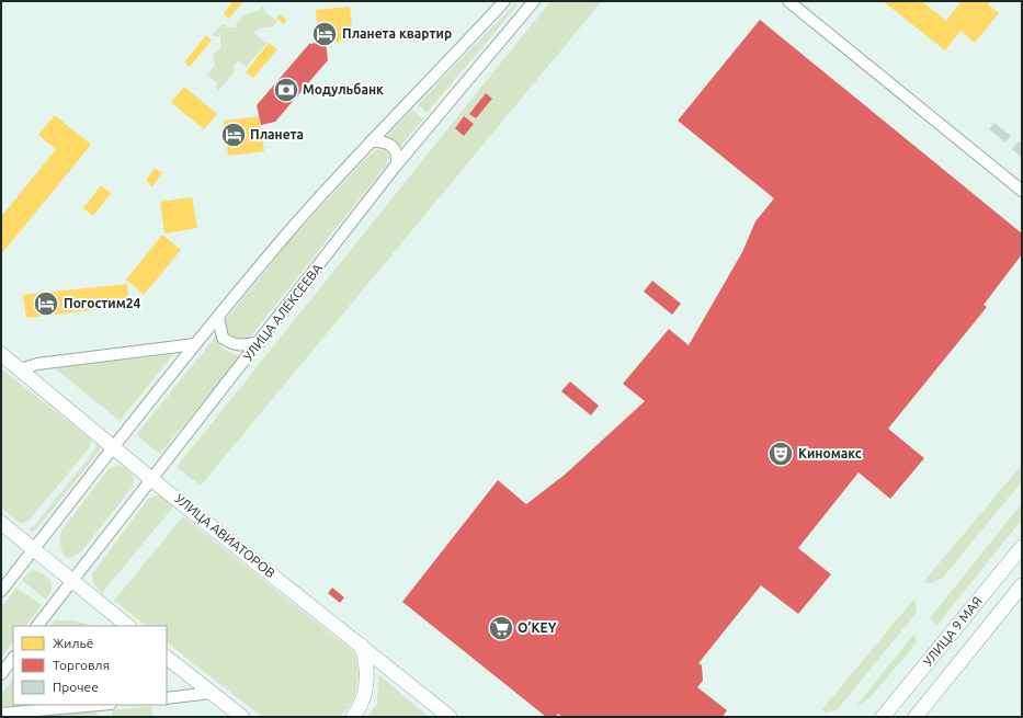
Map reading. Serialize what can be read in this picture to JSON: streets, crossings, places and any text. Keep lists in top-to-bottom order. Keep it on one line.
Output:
{"streets":{"main road":["УЛИЦА АВИАТОРОВ","УЛИЦА 9 МАЯ"],"street":["УЛИЦА АЛЕКСЕЕВА"]},"crossings":[["УЛИЦА АЛЕКСЕЕВА","УЛИЦА АВИАТОРОВ"]],"places":{"hotel":["Планета квартир","Планета","Погостим24"],"bank":["Модульбанк"],"theatre":["Киномакс"],"supermarket":["O’KEY"]},"legend":["Жильё","Торговля","Прочее"]}
